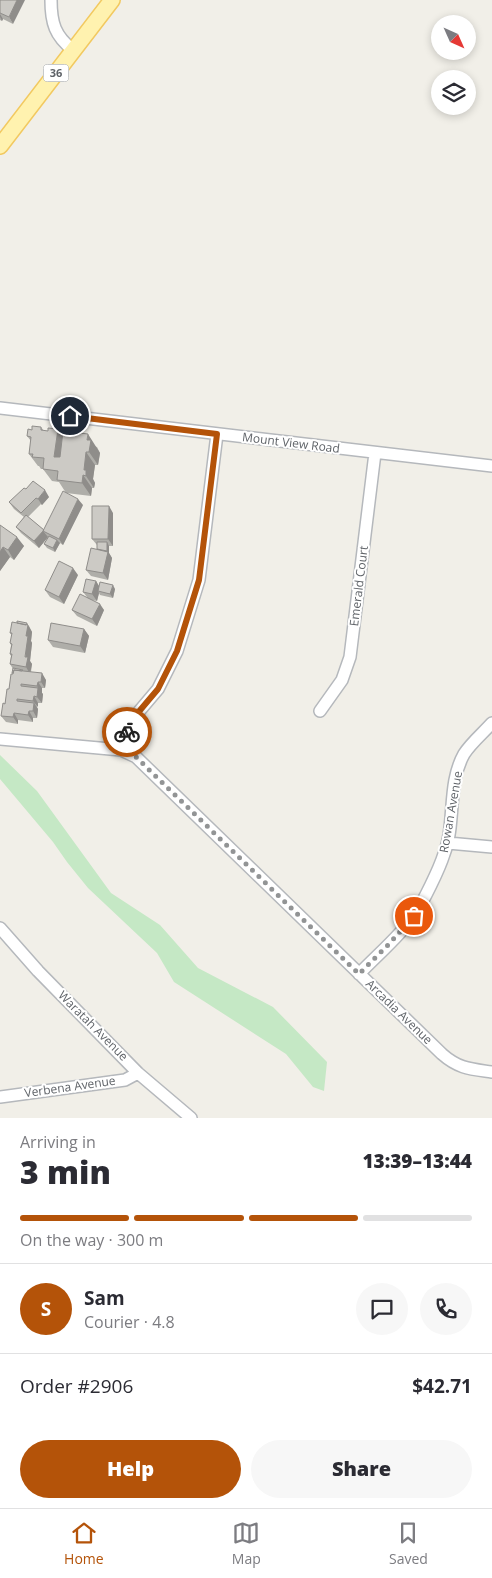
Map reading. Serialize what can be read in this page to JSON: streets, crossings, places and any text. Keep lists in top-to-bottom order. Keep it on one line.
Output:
{"streets":{"main road":["36"],"street":["Mount View Road","Emerald Court","Rowan Avenue","Arcadia Avenue","Waratah Avenue","Verbena Avenue"]},"crossings":[["Mount View Road","Emerald Court"],["Rowan Avenue","Arcadia Avenue"],["Waratah Avenue","Verbena Avenue"]],"north":"bottom right","page":{"heading":["3 min","Arriving in","13:39–13:44"],"panel":["Sam","Courier · 4.8","Order #2906","$42.71"],"bar":"On the way · 300 m","round":"S","buttons":["Help","Share"],"tabs":["Home","Map","Saved"]}}
